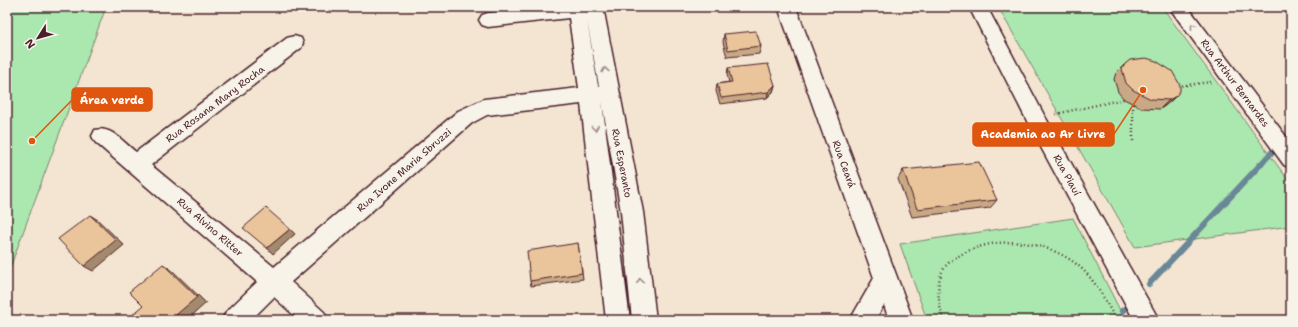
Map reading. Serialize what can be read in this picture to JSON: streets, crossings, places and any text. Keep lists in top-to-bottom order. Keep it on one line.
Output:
{"streets":{"street":["Rua Arthur Bernardes","Rua Rosana Mary Rocha","Rua Esperanto","Rua Ceará","Rua Ivone Maria Sbruzzi","Rua Piauí","Rua Alvino Ritter"]},"crossings":[["Rua Rosana Mary Rocha","Rua Alvino Ritter"],["Rua Esperanto","Rua Ivone Maria Sbruzzi"],["Rua Ivone Maria Sbruzzi","Rua Alvino Ritter"]],"one_way":["Rua Arthur Bernardes"],"places":["Academia ao Ar Livre","Área verde"],"north":"bottom left"}
